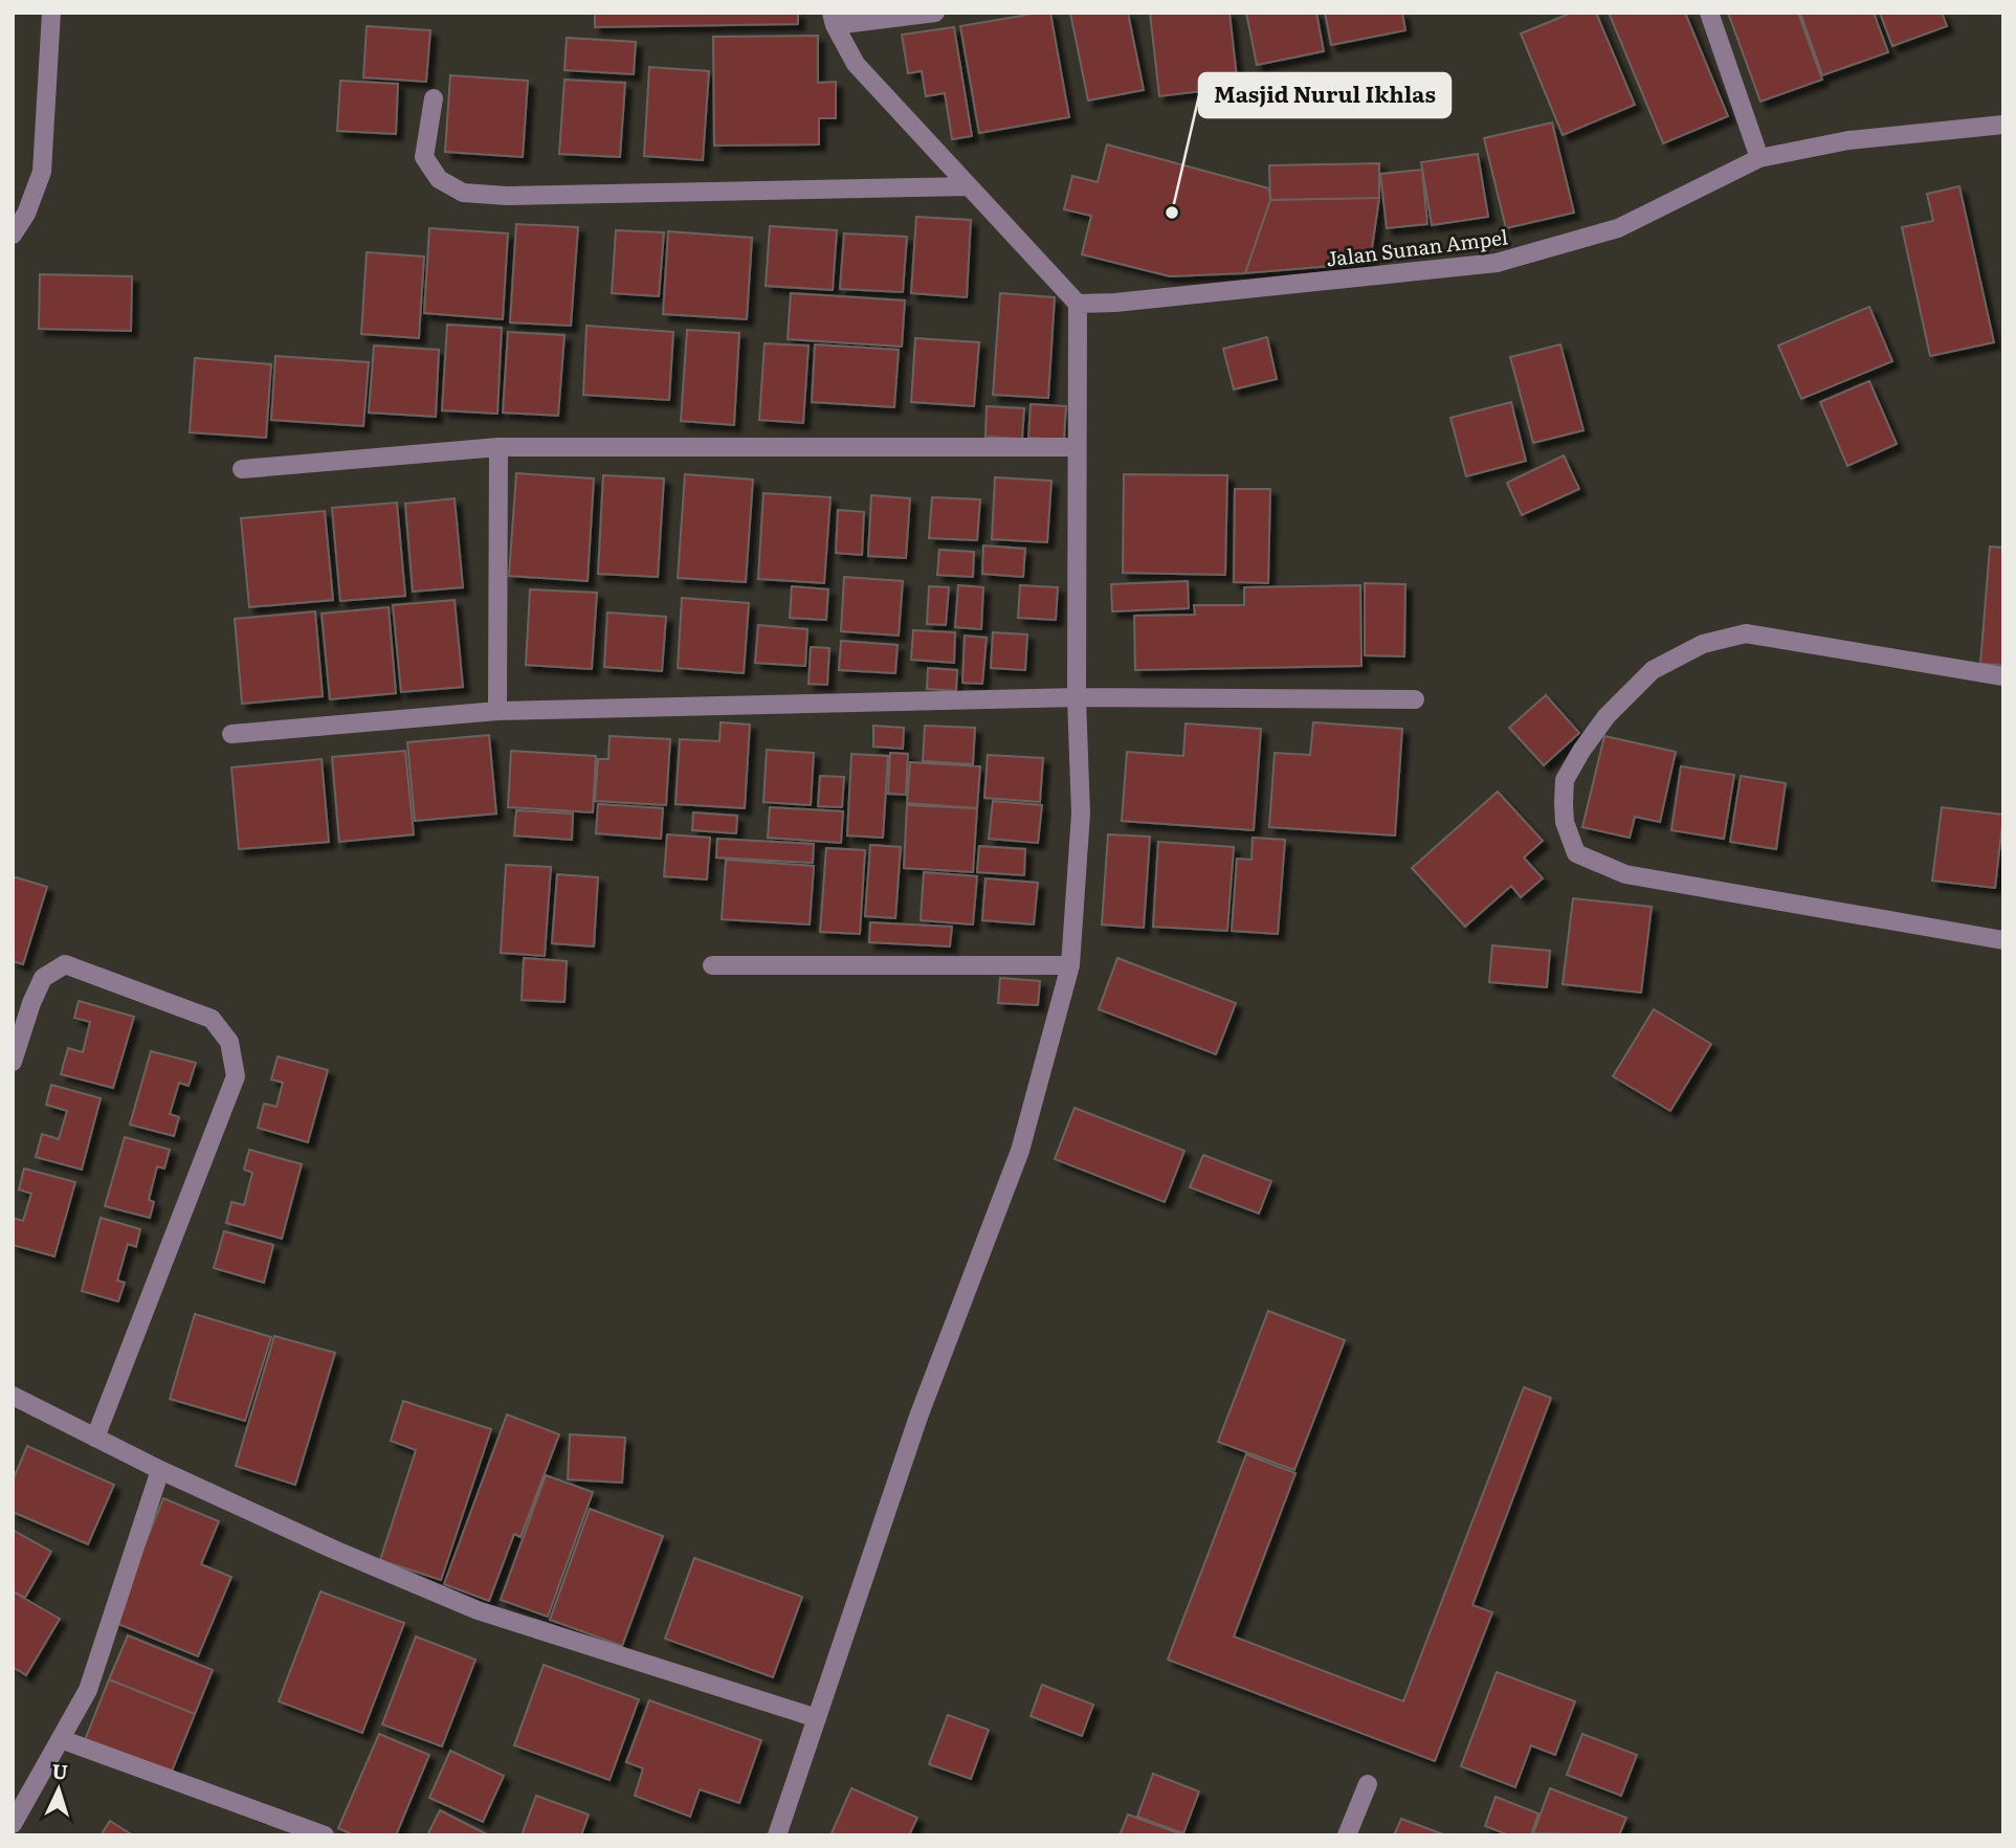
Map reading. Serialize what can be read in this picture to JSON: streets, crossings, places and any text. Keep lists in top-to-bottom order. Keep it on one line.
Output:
{"streets":{"street":["Jalan Sunan Ampel"]},"places":["Masjid Nurul Ikhlas"],"north":"top"}
